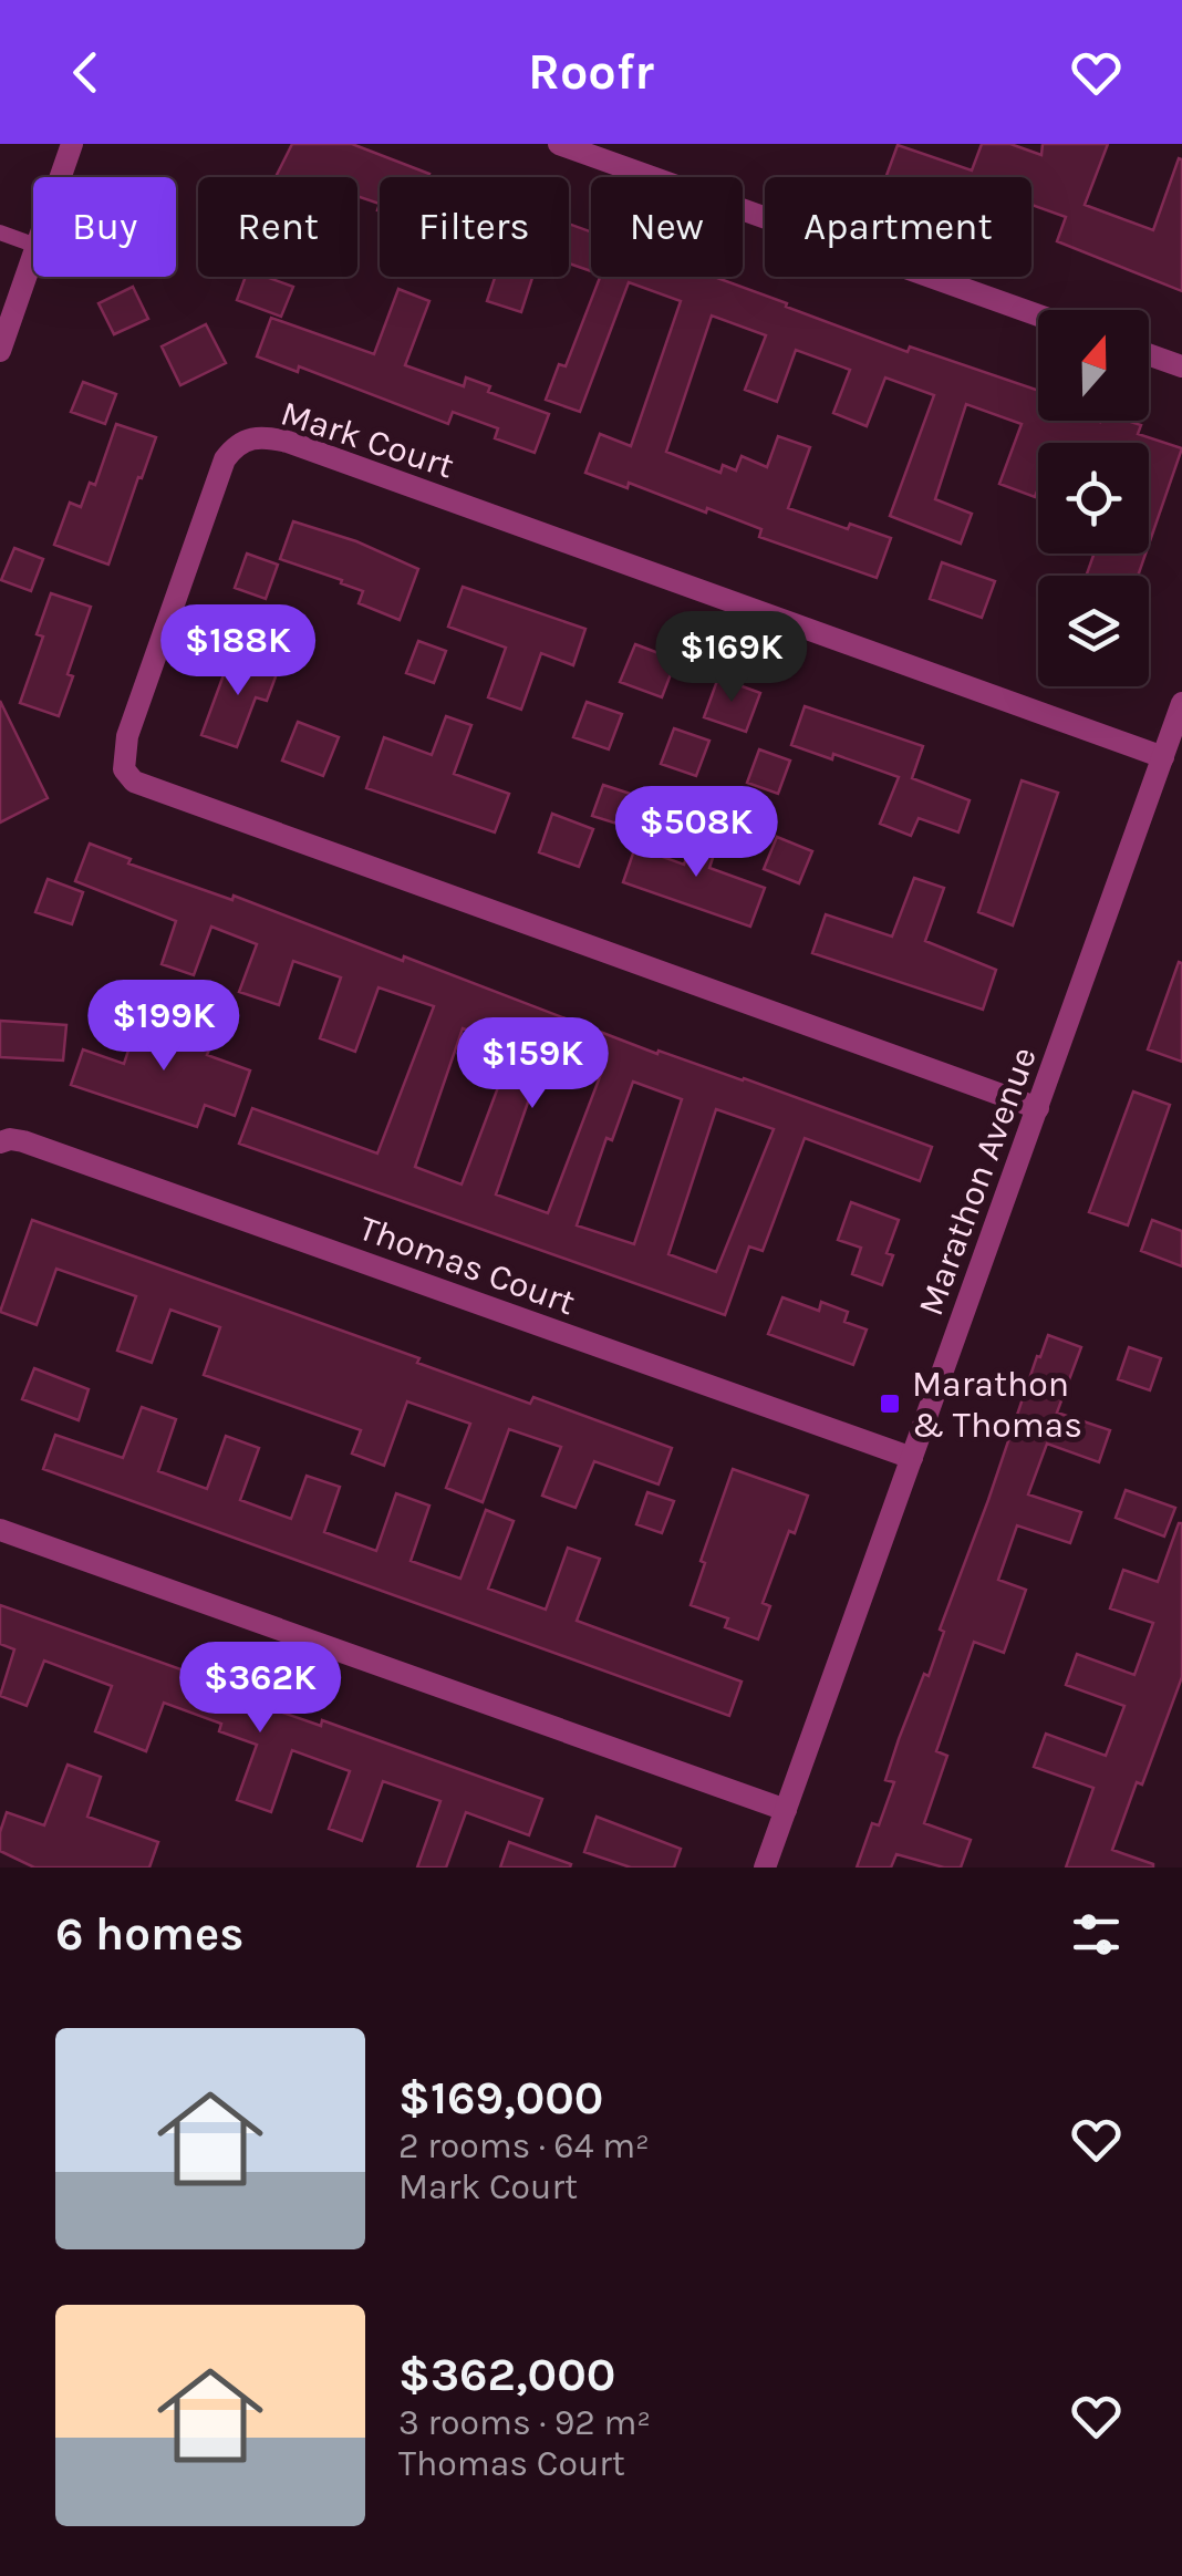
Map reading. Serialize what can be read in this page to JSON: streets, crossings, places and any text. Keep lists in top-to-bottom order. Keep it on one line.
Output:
{"streets":{"street":["Mark Court","Marathon Avenue","Thomas Court"]},"crossings":[["Mark Court","Marathon Avenue"],["Marathon Avenue","Thomas Court"]],"places":{"transit":["Marathon & Thomas"]},"north":"top","page":{"header":"Roofr","chip":["Buy","Rent","Filters","New","Apartment"],"price":["$188K","$169K","$508K","$199K","$159K","$362K"],"heading":"6 homes","list":[{"name":"$169,000","note":"2 rooms · 64 m² · Mark Court"},{"name":"$362,000","note":"3 rooms · 92 m² · Thomas Court"}]}}
